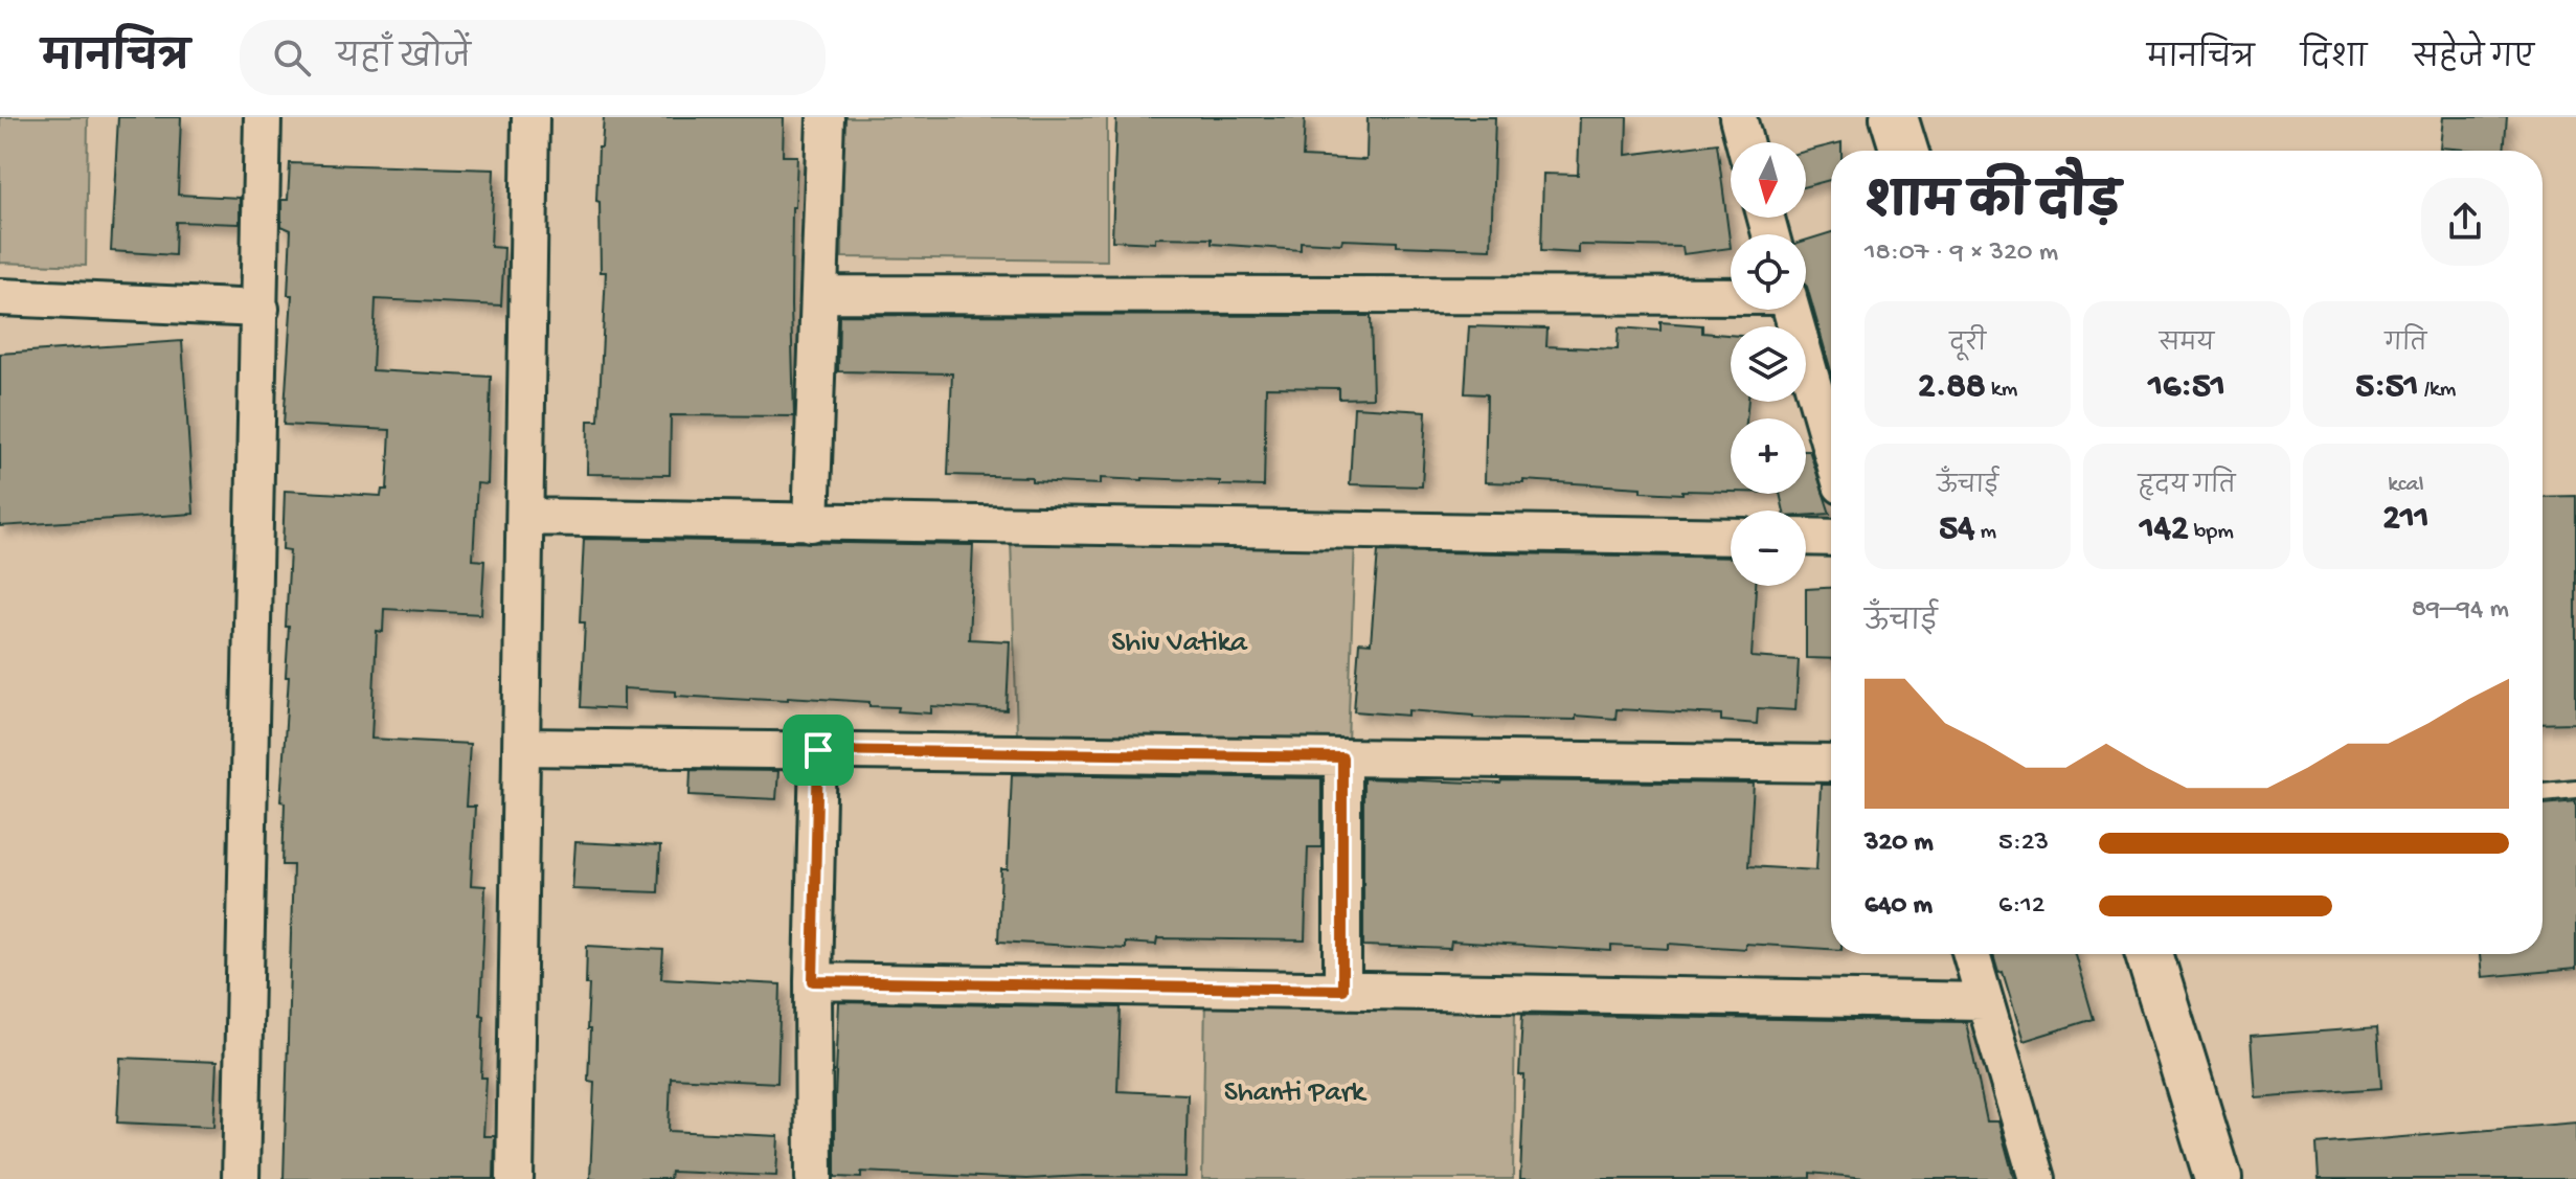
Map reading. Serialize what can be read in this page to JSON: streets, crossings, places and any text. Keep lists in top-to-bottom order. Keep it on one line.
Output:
{"parks":["Shiv Vatika","Shanti Park"],"north":"bottom","page":{"header":"मानचित्र","search":"यहाँ खोजें","nav":["मानचित्र","दिशा","सहेजे गए"],"map_buttons":["+","−"],"heading":["शाम की दौड़","18:07 · 9 × 320 m"],"stats":[["दूरी","2.88 km"],["समय","16:51"],["गति","5:51 /km"],["ऊँचाई","54 m"],["हृदय गति","142 bpm"],["kcal","211"]],"chart":["ऊँचाई","89–94 m"],"list":[{"name":"320 m","note":"5:23"},{"name":"640 m","note":"6:12"}]}}
